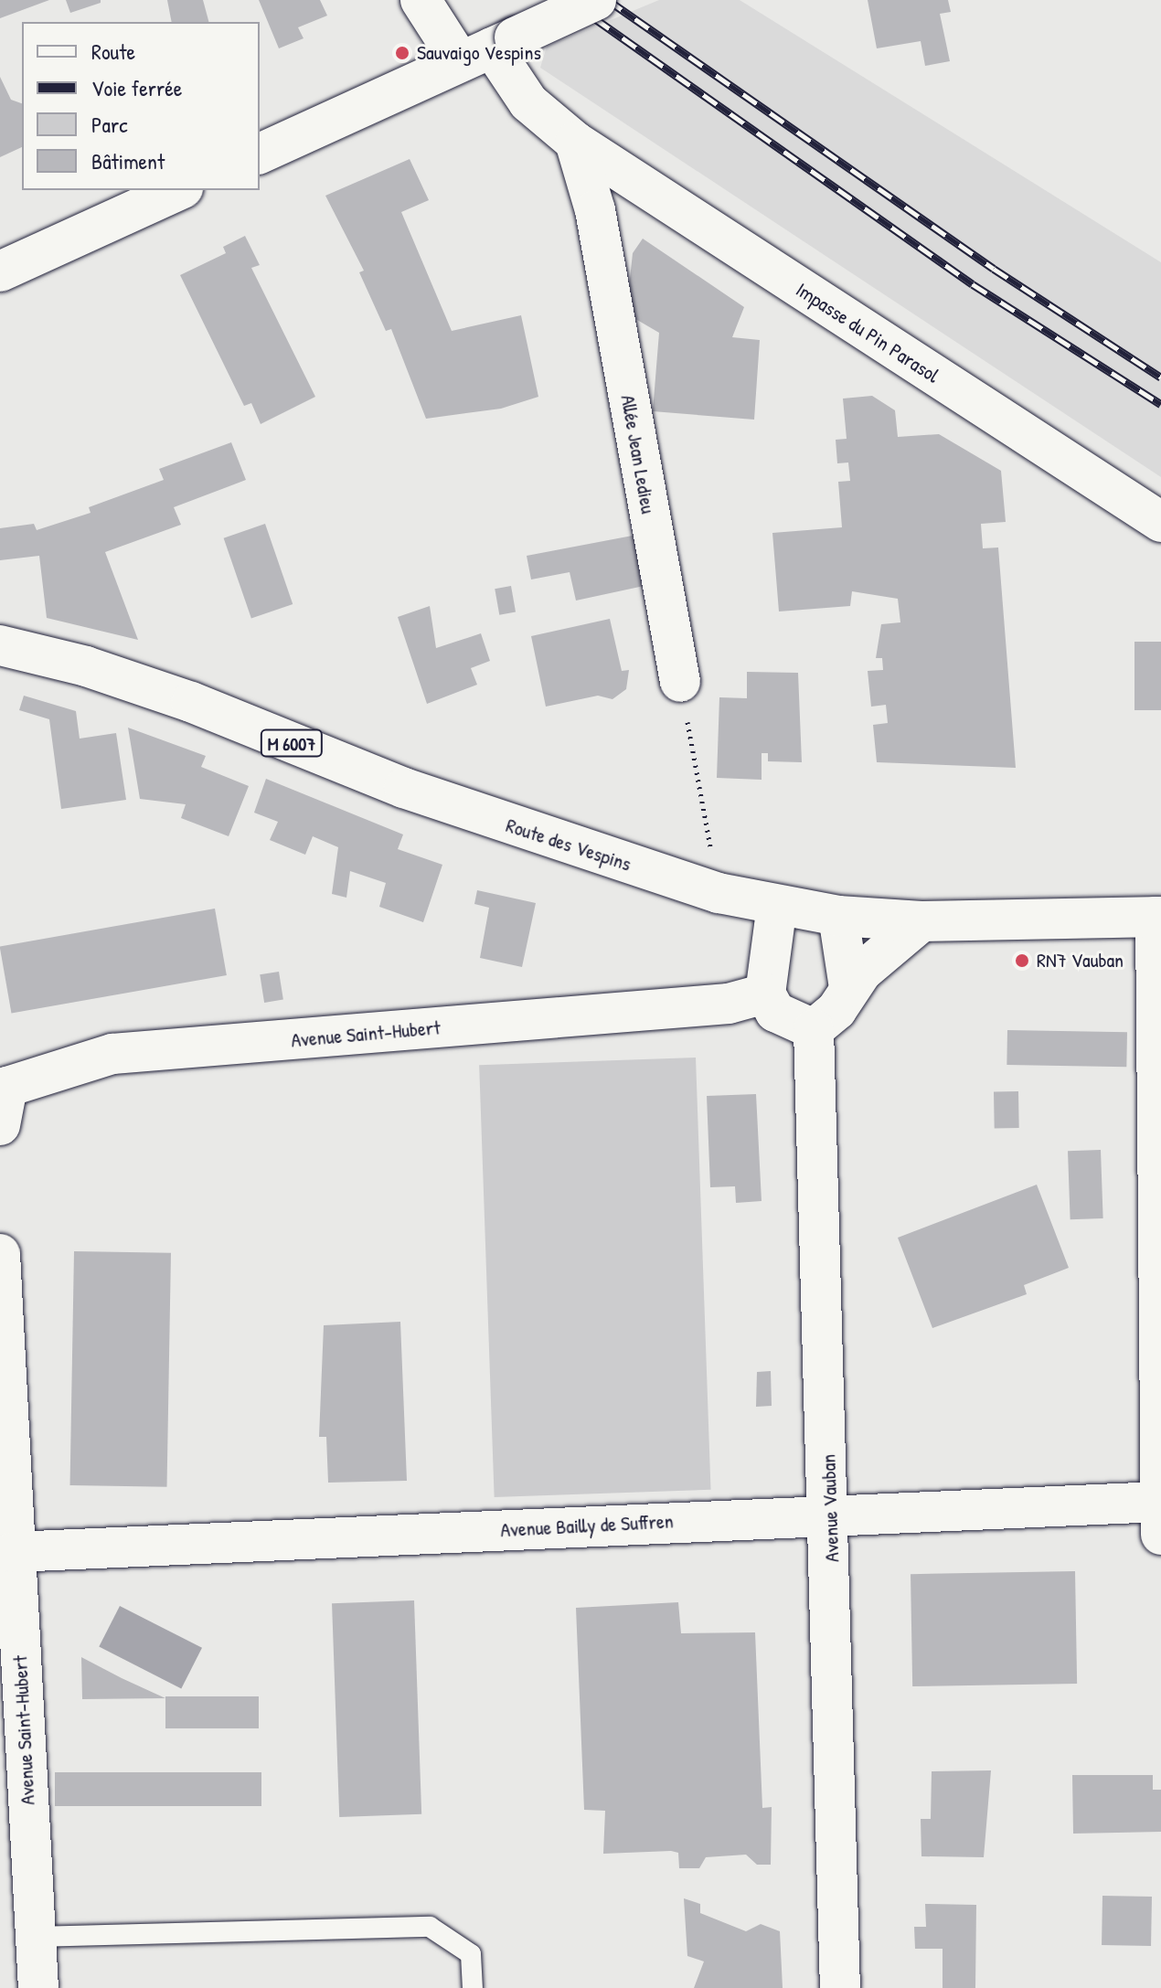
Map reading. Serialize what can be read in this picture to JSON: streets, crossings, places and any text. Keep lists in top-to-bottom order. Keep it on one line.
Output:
{"streets":{"street":["Impasse du Pin Parasol","Allée Jean Ledieu","M 6007","Route des Vespins","Avenue Saint-Hubert","Avenue Vauban","Avenue Bailly de Suffren"]},"crossings":[["Impasse du Pin Parasol","Allée Jean Ledieu"],["Avenue Saint-Hubert","Avenue Bailly de Suffren"],["Avenue Vauban","Avenue Bailly de Suffren"]],"places":["Sauvaigo Vespins","RN7 Vauban"],"legend":["Route","Voie ferrée","Parc","Bâtiment"]}
